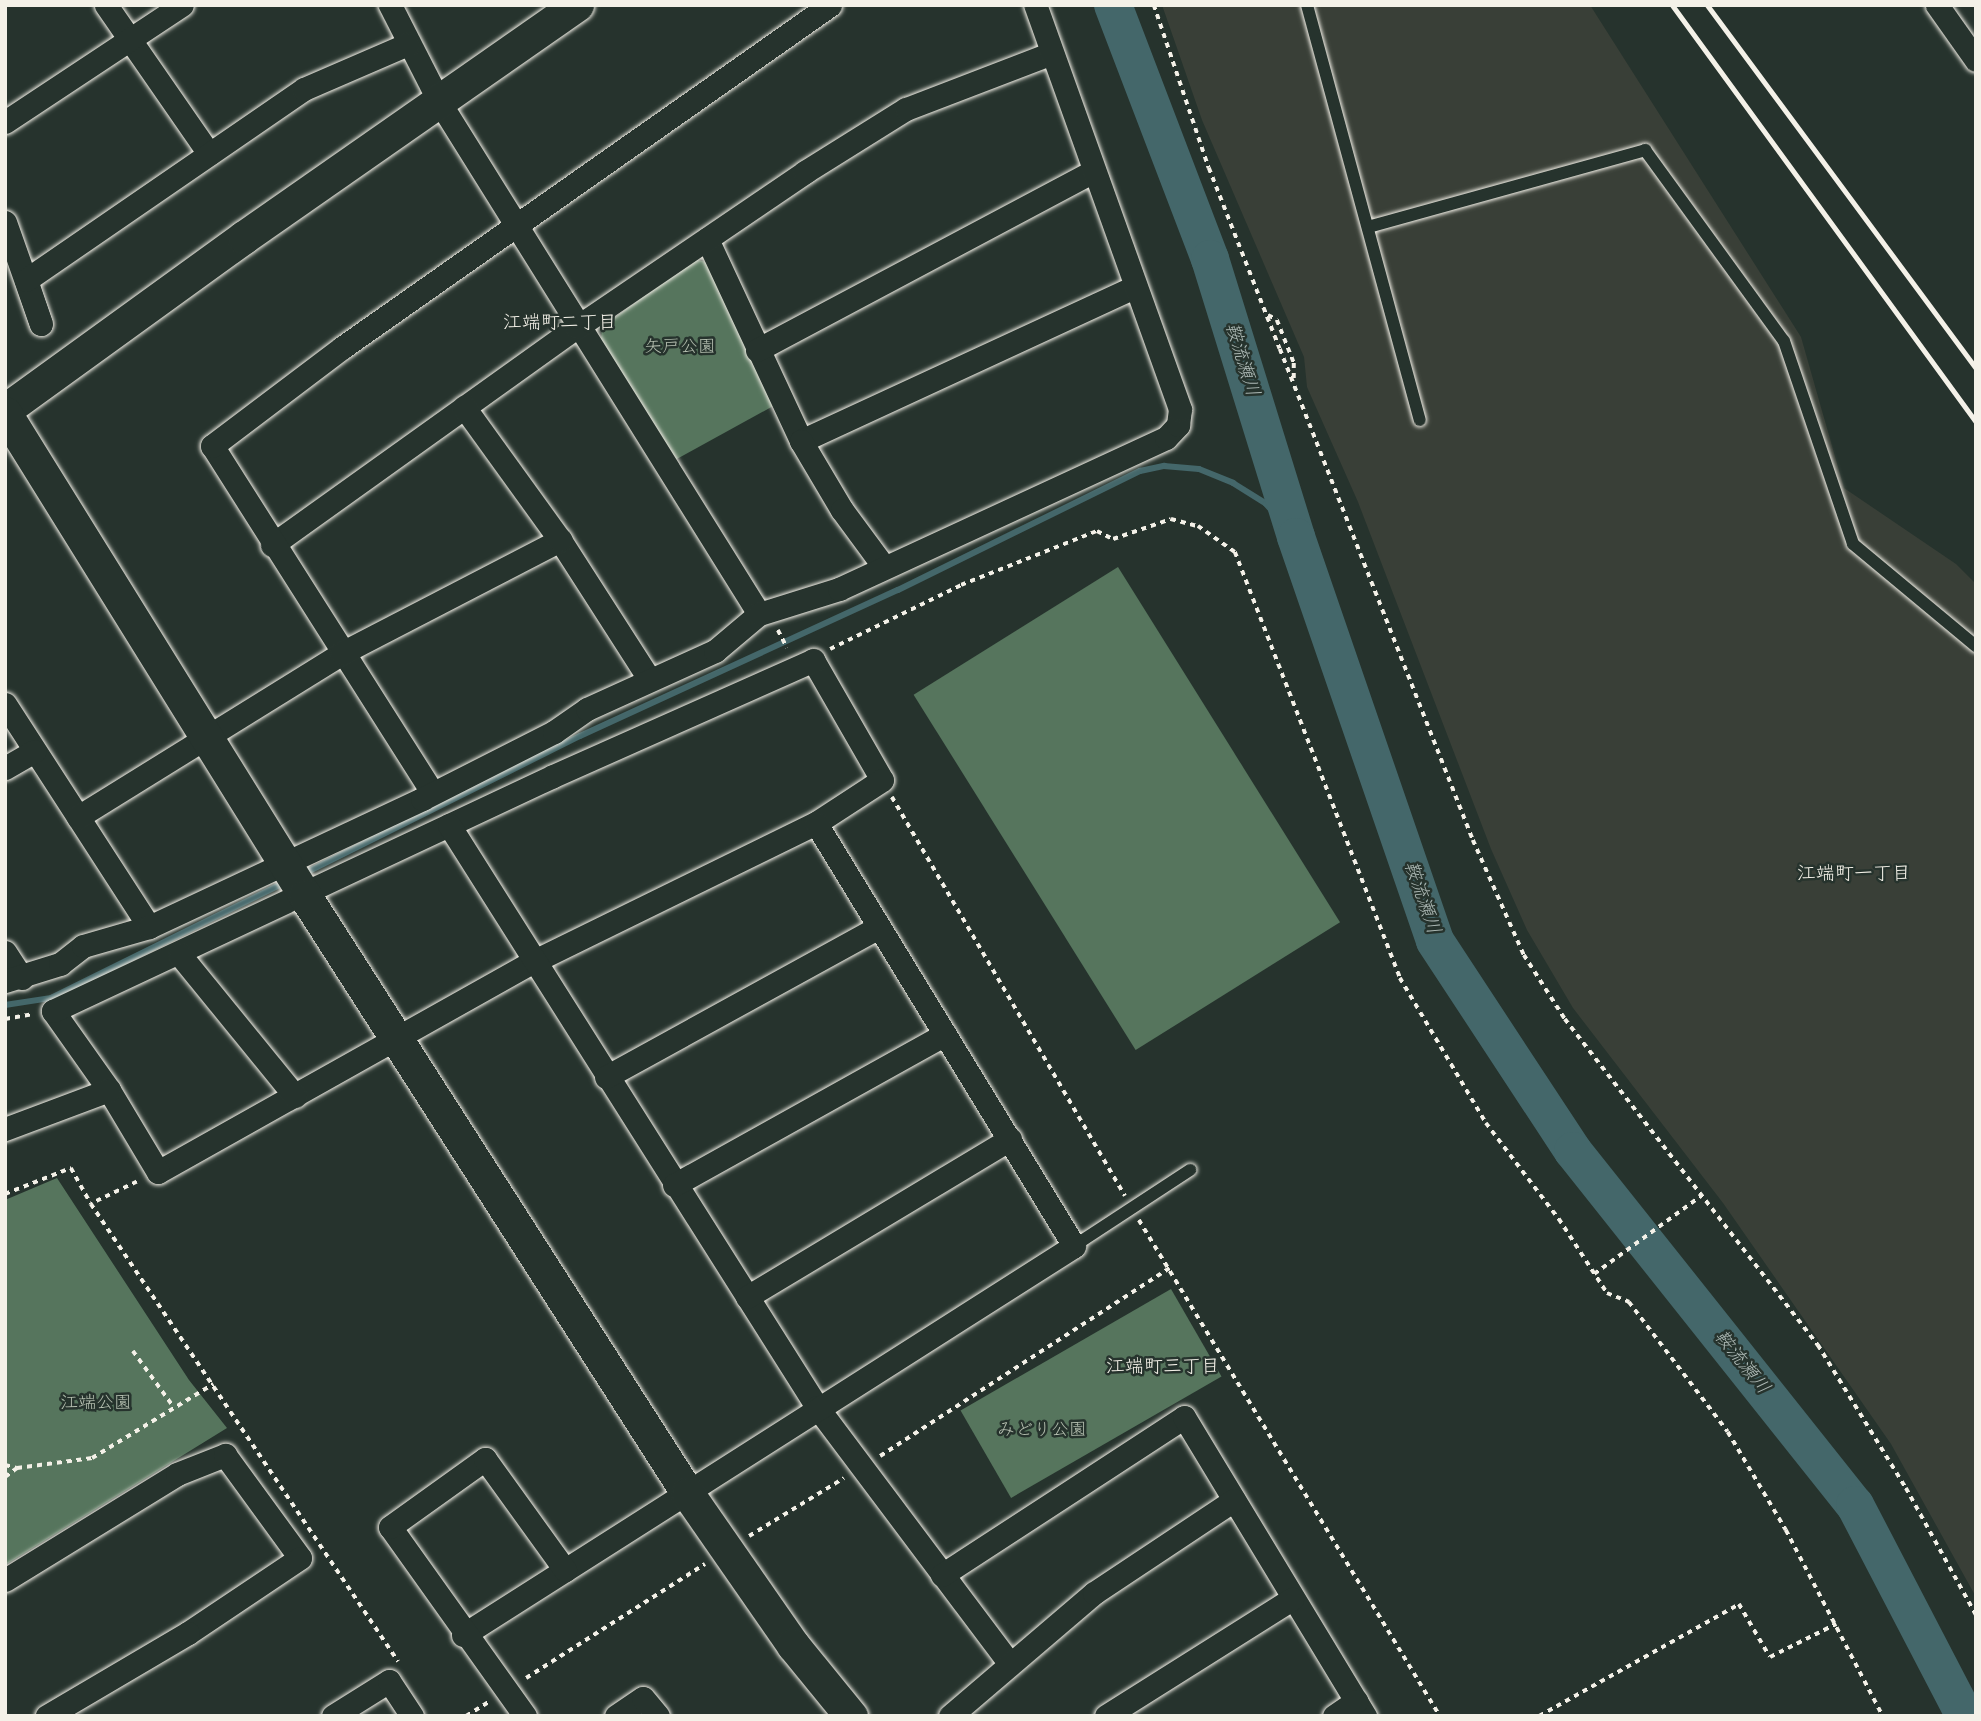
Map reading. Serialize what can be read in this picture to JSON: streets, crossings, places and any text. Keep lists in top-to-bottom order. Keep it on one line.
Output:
{"districts":["江端町二丁目","江端町一丁目","江端町三丁目"],"water":["鞍流瀬川"],"parks":["矢戸公園","江端公園","みどり公園"]}
